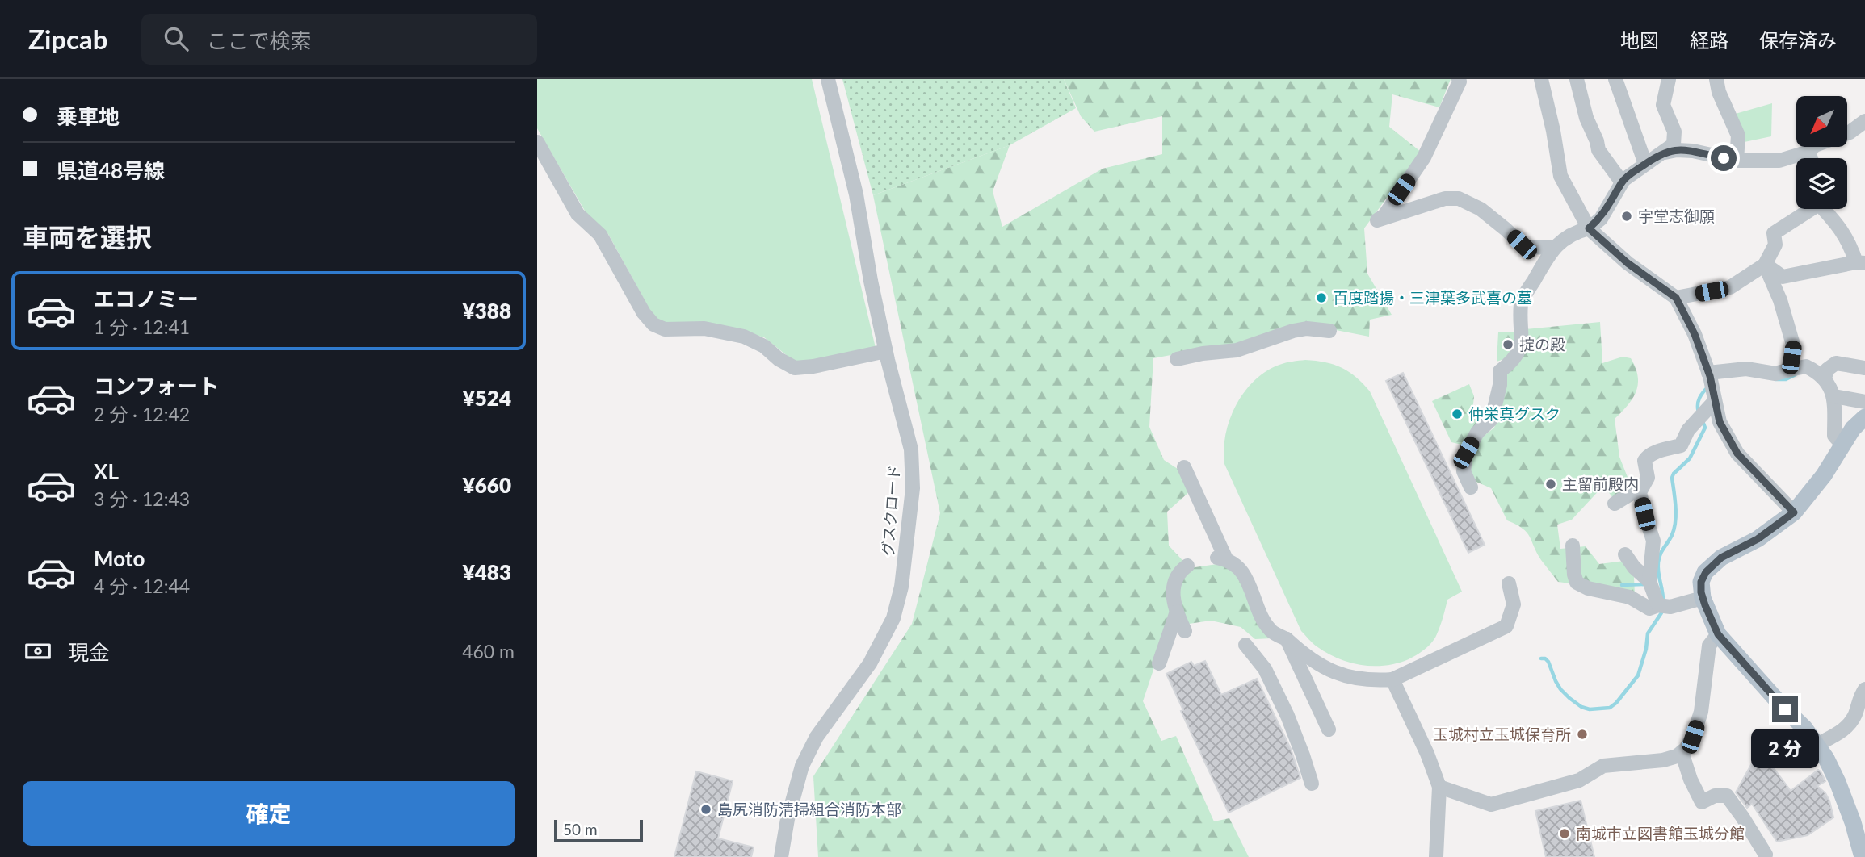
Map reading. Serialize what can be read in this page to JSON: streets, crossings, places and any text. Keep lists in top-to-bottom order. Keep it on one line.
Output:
{"streets":{"street":["グスクロード"]},"places":["宇堂志御願","百度踏揚・三津葉多武喜の墓","掟の殿","仲栄真グスク","主留前殿内","玉城村立玉城保育所","島尻消防清掃組合消防本部","南城市立図書館玉城分館"],"scale_bar":"50 m","north":"bottom left","page":{"header":"Zipcab","search":"ここで検索","nav":["地図","経路","保存済み"],"banner":["乗車地","県道48号線"],"heading":"車両を選択","list":[{"name":"エコノミー","note":"1 分 · 12:41","value":"¥388"},{"name":"コンフォート","note":"2 分 · 12:42","value":"¥524"},{"name":"XL","note":"3 分 · 12:43","value":"¥660"},{"name":"Moto","note":"4 分 · 12:44","value":"¥483"}],"pay":["現金","460 m"],"bubble":"2 分","buttons":"確定","scale":"50 m"}}
